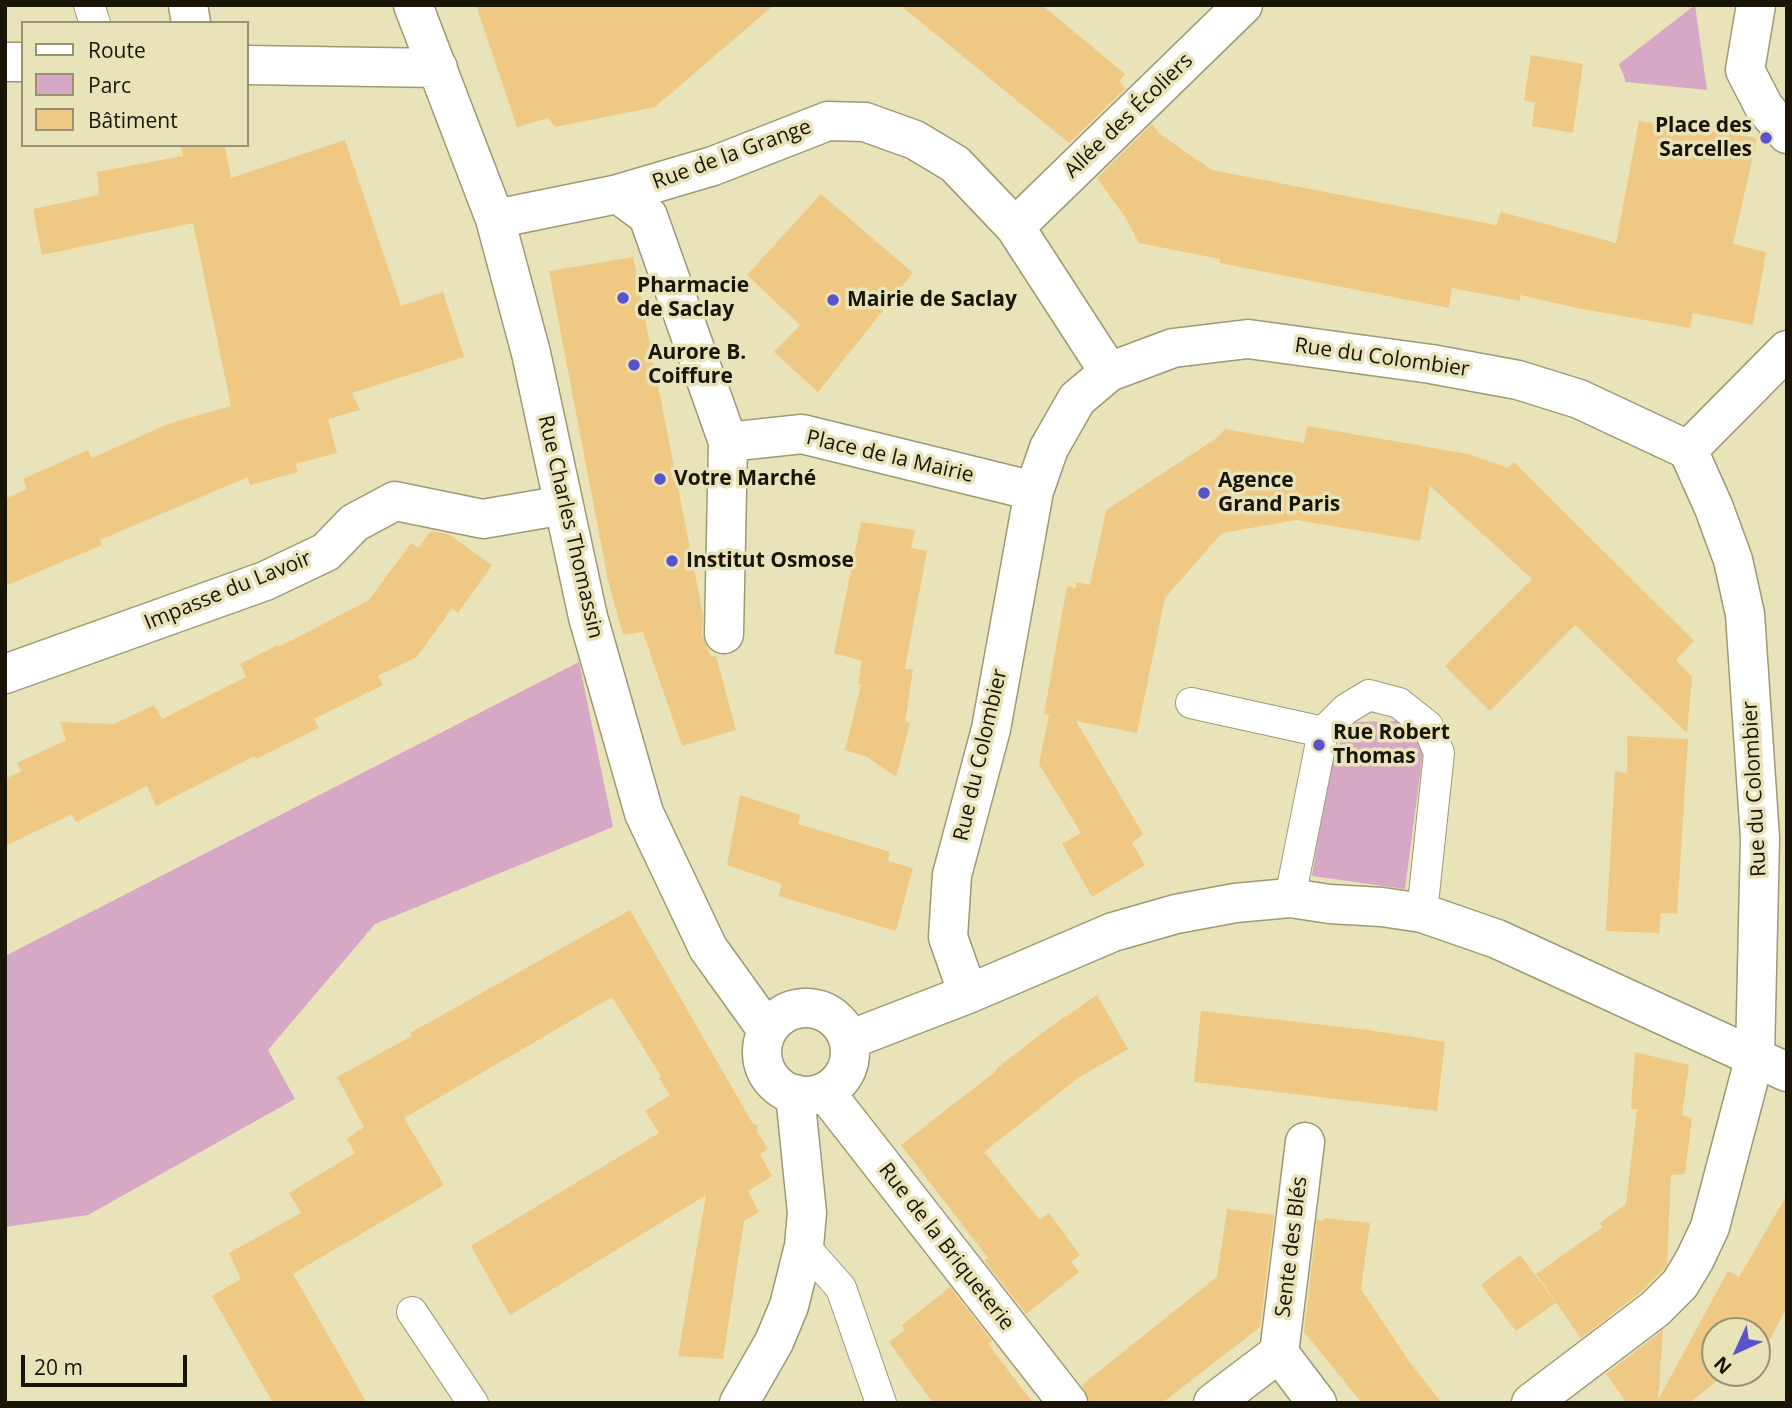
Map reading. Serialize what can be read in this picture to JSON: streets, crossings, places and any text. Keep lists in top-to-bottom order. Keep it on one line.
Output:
{"streets":{"street":["Allée des Écoliers","Rue de la Grange","Rue du Colombier","Place de la Mairie","Rue Charles Thomassin","Impasse du Lavoir","Rue de la Briqueterie","Sente des Blés"]},"crossings":[["Allée des Écoliers","Rue de la Grange"],["Rue de la Grange","Rue du Colombier"],["Rue de la Grange","Rue Charles Thomassin"],["Rue du Colombier","Place de la Mairie"],["Rue Charles Thomassin","Impasse du Lavoir"],["Rue Charles Thomassin","Rue de la Briqueterie"]],"places":["Place des Sarcelles","Pharmacie de Saclay","Mairie de Saclay","Aurore B. Coiffure","Votre Marché","Agence Grand Paris","Institut Osmose","Rue Robert Thomas"],"legend":["Route","Parc","Bâtiment"],"scale_bar":"20 m","north":"bottom left"}
